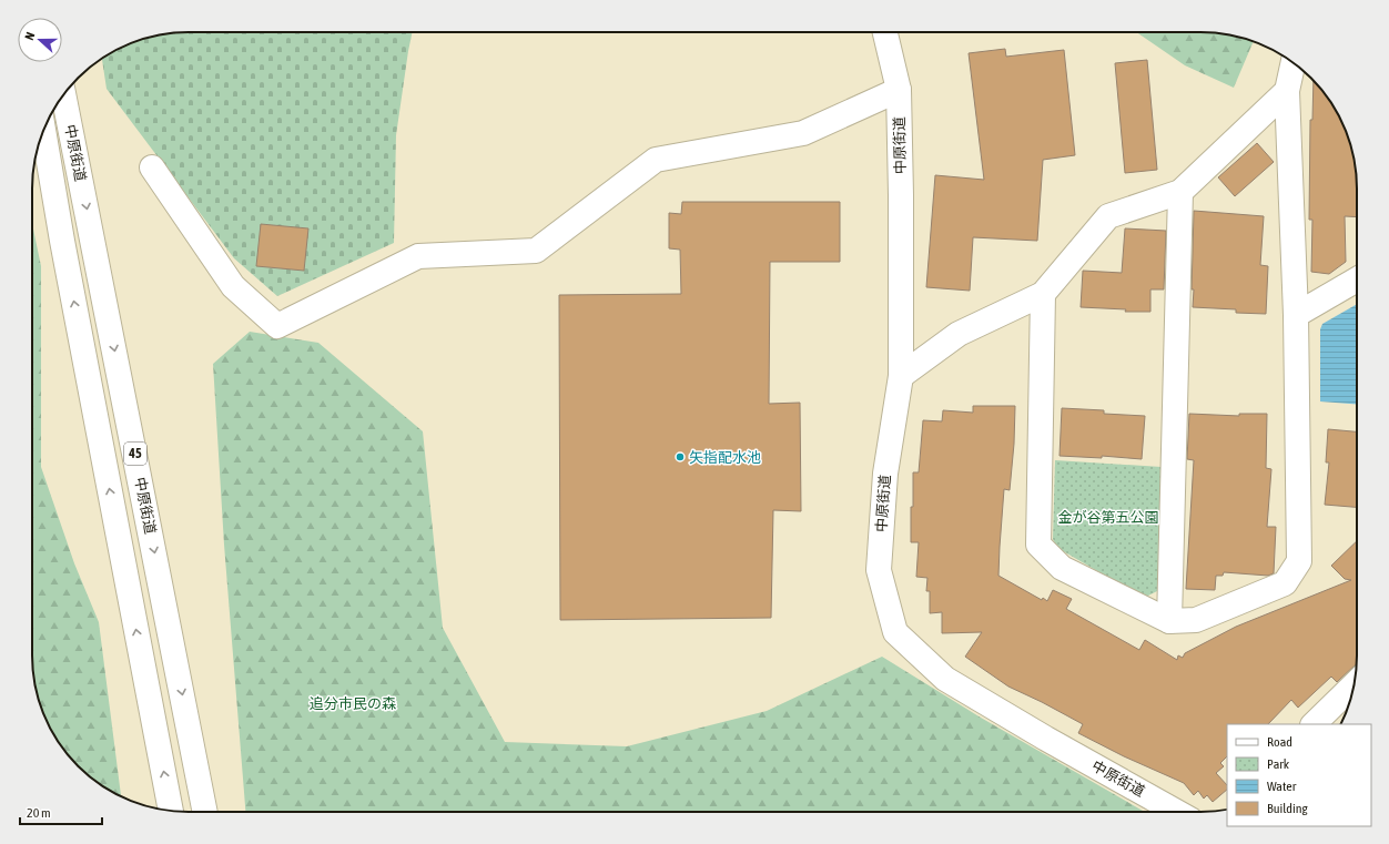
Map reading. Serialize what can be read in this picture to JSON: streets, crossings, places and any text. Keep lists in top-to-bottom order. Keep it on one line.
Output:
{"streets":{"street":["中原街道","45"]},"parks":["金が谷第五公園","追分市民の森"],"places":["矢指配水池"],"legend":["Road","Park","Water","Building"],"scale_bar":"20 m","north":"left"}
